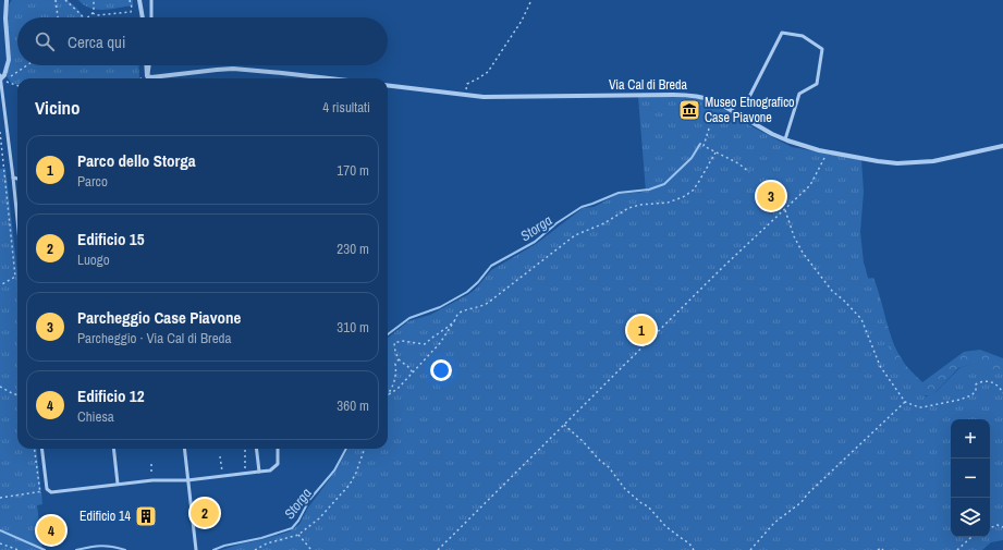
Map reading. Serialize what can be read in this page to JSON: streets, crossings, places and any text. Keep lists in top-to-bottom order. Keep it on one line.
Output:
{"streets":{"street":["Via Cal di Breda"]},"water":["Storga"],"places":{"museum":["Museo Etnografico Case Piavone"],"building":["Edificio 14"]},"page":{"search":"Cerca qui","heading":["Vicino","4 risultati"],"list":[{"mark":"1","name":"Parco dello Storga","note":"Parco","value":"170 m"},{"mark":"2","name":"Edificio 15","note":"Luogo","value":"230 m"},{"mark":"3","name":"Parcheggio Case Piavone","note":"Parcheggio · Via Cal di Breda","value":"310 m"},{"mark":"4","name":"Edificio 12","note":"Chiesa","value":"360 m"}],"pins":["3","1","2","4"],"map_buttons":["+","−"]}}
